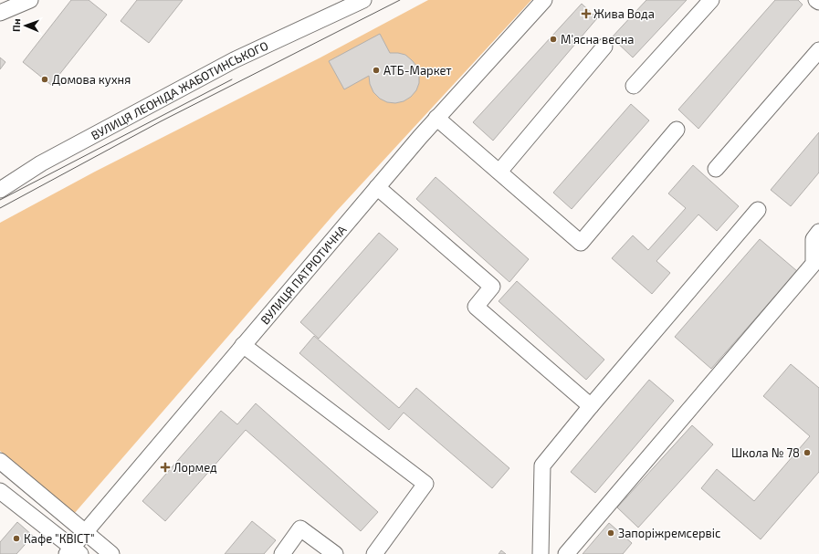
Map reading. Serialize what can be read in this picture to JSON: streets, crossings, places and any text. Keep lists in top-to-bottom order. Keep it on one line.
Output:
{"streets":{"street":["ВУЛИЦЯ ЛЕОНІДА ЖАБОТИНСЬКОГО","ВУЛИЦЯ ПАТРІОТИЧНА"]},"places":{"health":["Жива Вода","Лормед"],"other":["М'ясна весна","АТБ-Маркет","Домова кухня","Школа № 78","Запоріжремсервіс","Кафе \"КВІСТ\""]},"north":"left"}
